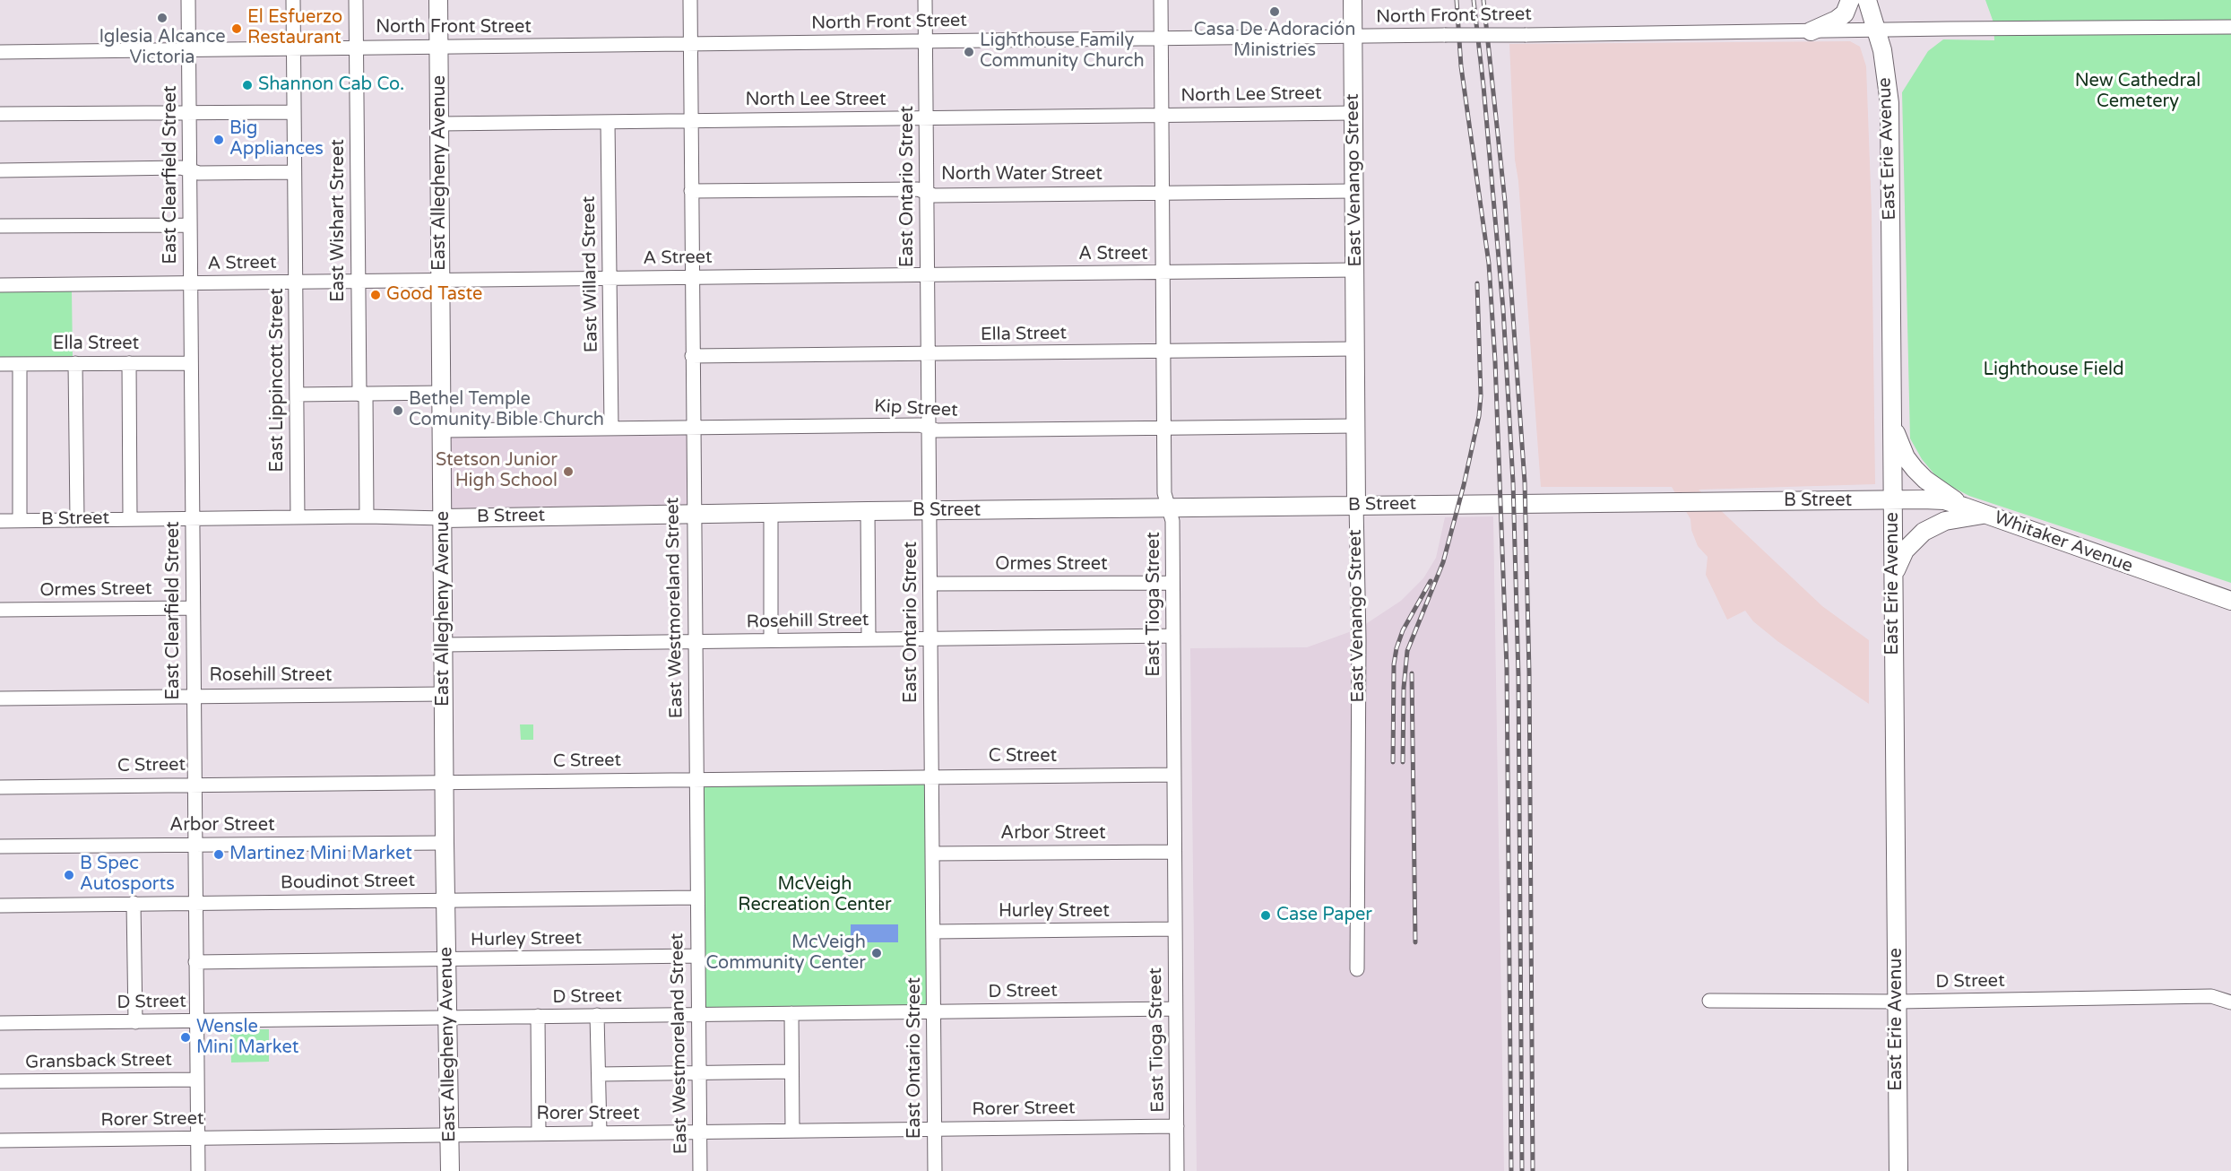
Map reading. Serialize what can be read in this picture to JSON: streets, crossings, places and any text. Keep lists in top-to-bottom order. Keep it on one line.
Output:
{"streets":{"main road":["East Erie Avenue","East Allegheny Avenue","East Venango Street","B Street","Whitaker Avenue"],"street":["North Front Street","North Lee Street","East Clearfield Street","North Water Street","East Ontario Street","East Wishart Street","A Street","East Willard Street","Ella Street","East Lippincott Street","Kip Street","Ormes Street","East Tioga Street","East Westmoreland Street","Rosehill Street","C Street","Arbor Street","Boudinot Street","Hurley Street","D Street","Gransback Street","Rorer Street"]},"crossings":[["North Front Street","East Erie Avenue"],["North Front Street","East Allegheny Avenue"],["North Front Street","East Clearfield Street"],["North Front Street","East Venango Street"],["North Front Street","East Ontario Street"],["North Front Street","East Wishart Street"],["North Front Street","East Lippincott Street"],["North Front Street","East Tioga Street"],["North Front Street","East Westmoreland Street"],["North Lee Street","East Allegheny Avenue"],["North Lee Street","East Venango Street"],["North Lee Street","East Ontario Street"],["North Lee Street","East Willard Street"],["North Lee Street","East Tioga Street"],["North Lee Street","East Westmoreland Street"],["East Erie Avenue","B Street"],["East Erie Avenue","Whitaker Avenue"],["East Erie Avenue","D Street"],["East Allegheny Avenue","A Street"],["East Allegheny Avenue","Kip Street"],["East Allegheny Avenue","B Street"],["East Allegheny Avenue","Rosehill Street"],["East Allegheny Avenue","C Street"],["East Allegheny Avenue","Arbor Street"],["East Allegheny Avenue","Boudinot Street"],["East Allegheny Avenue","Hurley Street"],["East Allegheny Avenue","D Street"],["East Allegheny Avenue","Rorer Street"],["East Clearfield Street","A Street"],["East Clearfield Street","Ella Street"],["East Clearfield Street","B Street"],["East Clearfield Street","Ormes Street"],["East Clearfield Street","Rosehill Street"],["East Clearfield Street","C Street"],["East Clearfield Street","Arbor Street"],["East Clearfield Street","Boudinot Street"],["East Clearfield Street","Hurley Street"],["East Clearfield Street","D Street"],["East Clearfield Street","Gransback Street"],["East Clearfield Street","Rorer Street"],["North Water Street","East Venango Street"],["North Water Street","East Ontario Street"],["North Water Street","East Tioga Street"],["North Water Street","East Westmoreland Street"],["East Venango Street","A Street"],["East Venango Street","Ella Street"],["East Venango Street","Kip Street"],["East Venango Street","B Street"],["East Ontario Street","A Street"],["East Ontario Street","Ella Street"],["East Ontario Street","Kip Street"],["East Ontario Street","B Street"],["East Ontario Street","Ormes Street"],["East Ontario Street","Rosehill Street"],["East Ontario Street","C Street"],["East Ontario Street","Arbor Street"],["East Ontario Street","Hurley Street"],["East Ontario Street","D Street"],["East Ontario Street","Rorer Street"],["East Wishart Street","A Street"],["East Wishart Street","B Street"],["A Street","East Willard Street"],["A Street","East Lippincott Street"],["A Street","East Tioga Street"],["A Street","East Westmoreland Street"],["East Willard Street","Kip Street"],["Ella Street","East Tioga Street"],["Ella Street","East Westmoreland Street"],["East Lippincott Street","B Street"],["Kip Street","East Tioga Street"],["Kip Street","East Westmoreland Street"],["B Street","Whitaker Avenue"],["B Street","East Tioga Street"],["B Street","East Westmoreland Street"],["Ormes Street","East Tioga Street"],["East Tioga Street","Rosehill Street"],["East Tioga Street","C Street"],["East Tioga Street","Arbor Street"],["East Tioga Street","Hurley Street"],["East Tioga Street","D Street"],["East Tioga Street","Rorer Street"],["East Westmoreland Street","Rosehill Street"],["East Westmoreland Street","C Street"],["East Westmoreland Street","Boudinot Street"],["East Westmoreland Street","Hurley Street"],["East Westmoreland Street","D Street"],["East Westmoreland Street","Rorer Street"]],"parks":["New Cathedral Cemetery","Lighthouse Field","McVeigh Recreation Center"],"places":["Casa De Adoración Ministries","Iglesia Alcance Victoria","El Esfuerzo Restaurant","Lighthouse Family Community Church","Shannon Cab Co.","Big Appliances","Good Taste","Bethel Temple Comunity Bible Church","Stetson Junior High School","Martinez Mini Market","B Spec Autosports","Case Paper","McVeigh Community Center","Wensle Mini Market"]}
